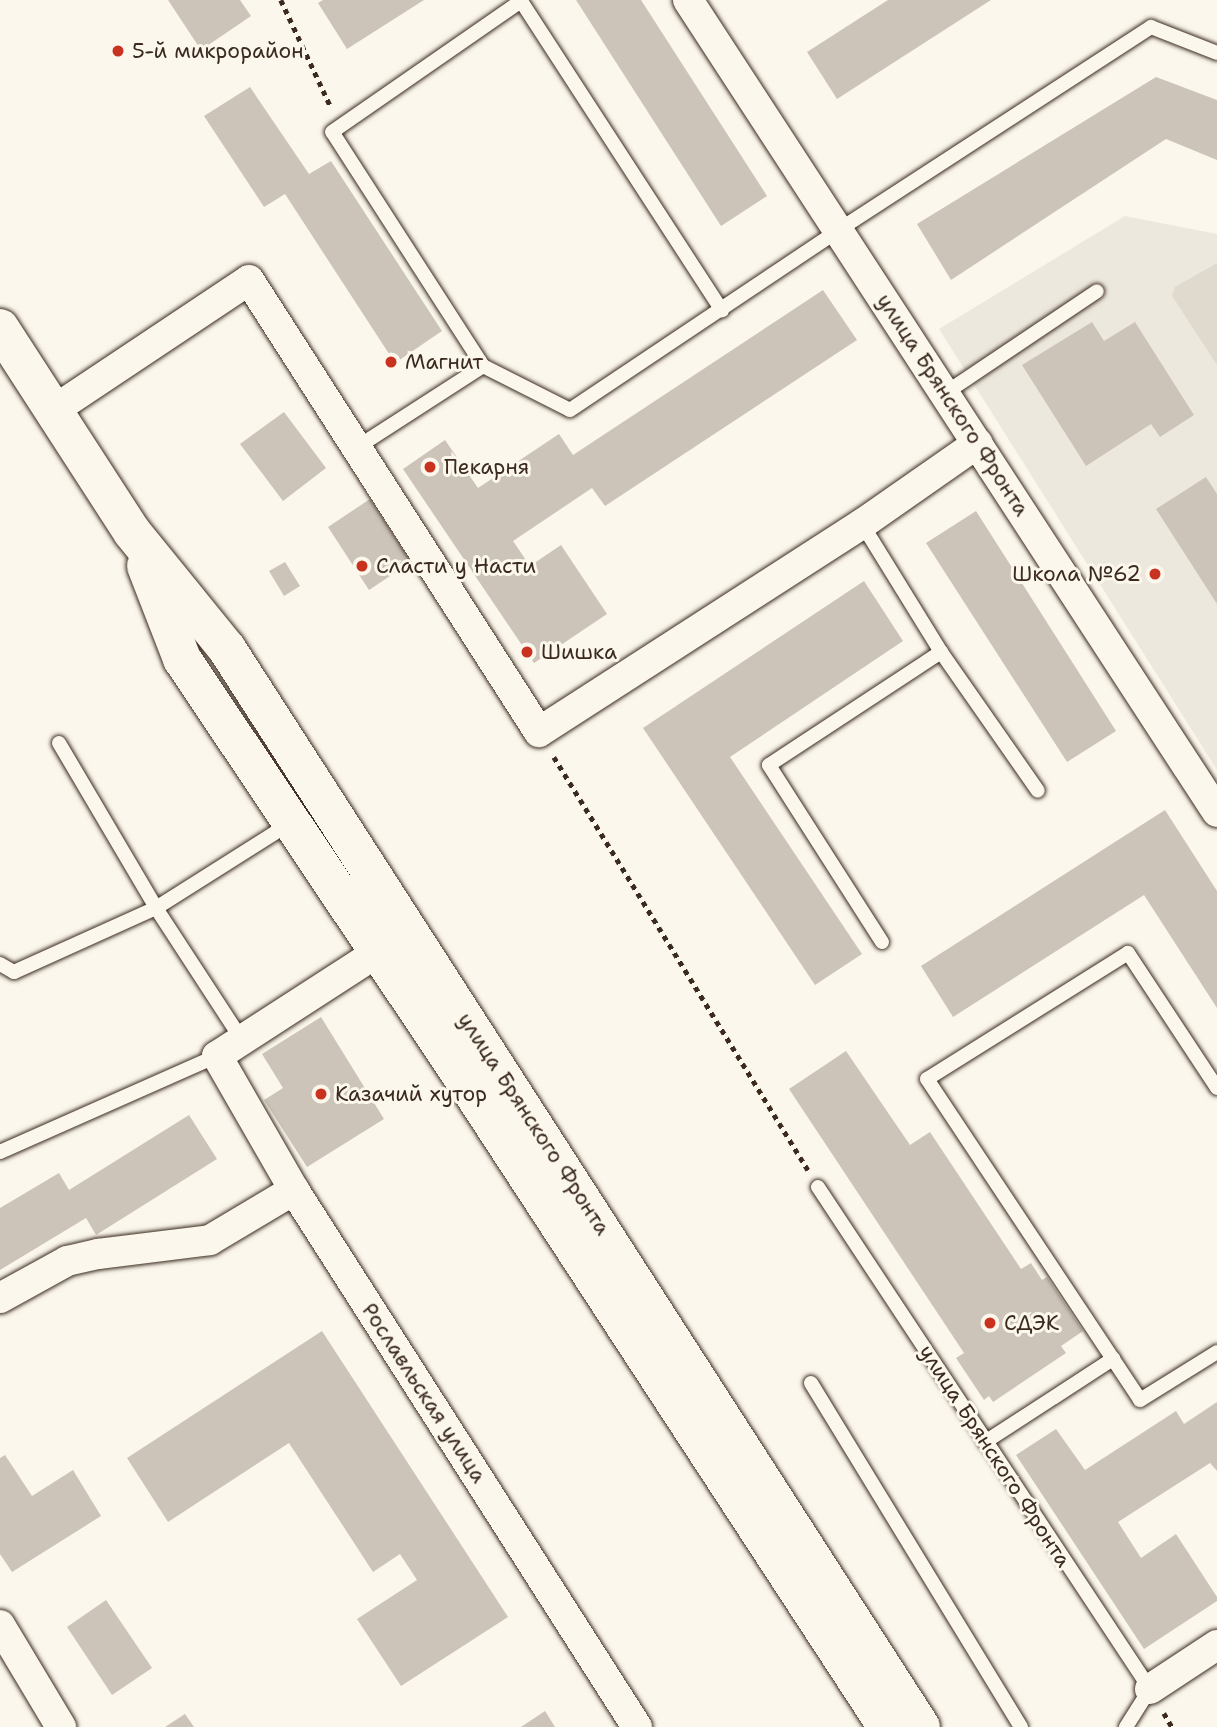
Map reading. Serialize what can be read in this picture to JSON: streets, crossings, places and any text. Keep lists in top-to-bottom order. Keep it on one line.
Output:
{"streets":{"main road":["улица Брянского Фронта"],"street":["Рославльская улица"]},"places":["5-й микрорайон","Магнит","Пекарня","Сласти у Насти","Школа №62","Шишка","Казачий хутор","СДЭК"]}
